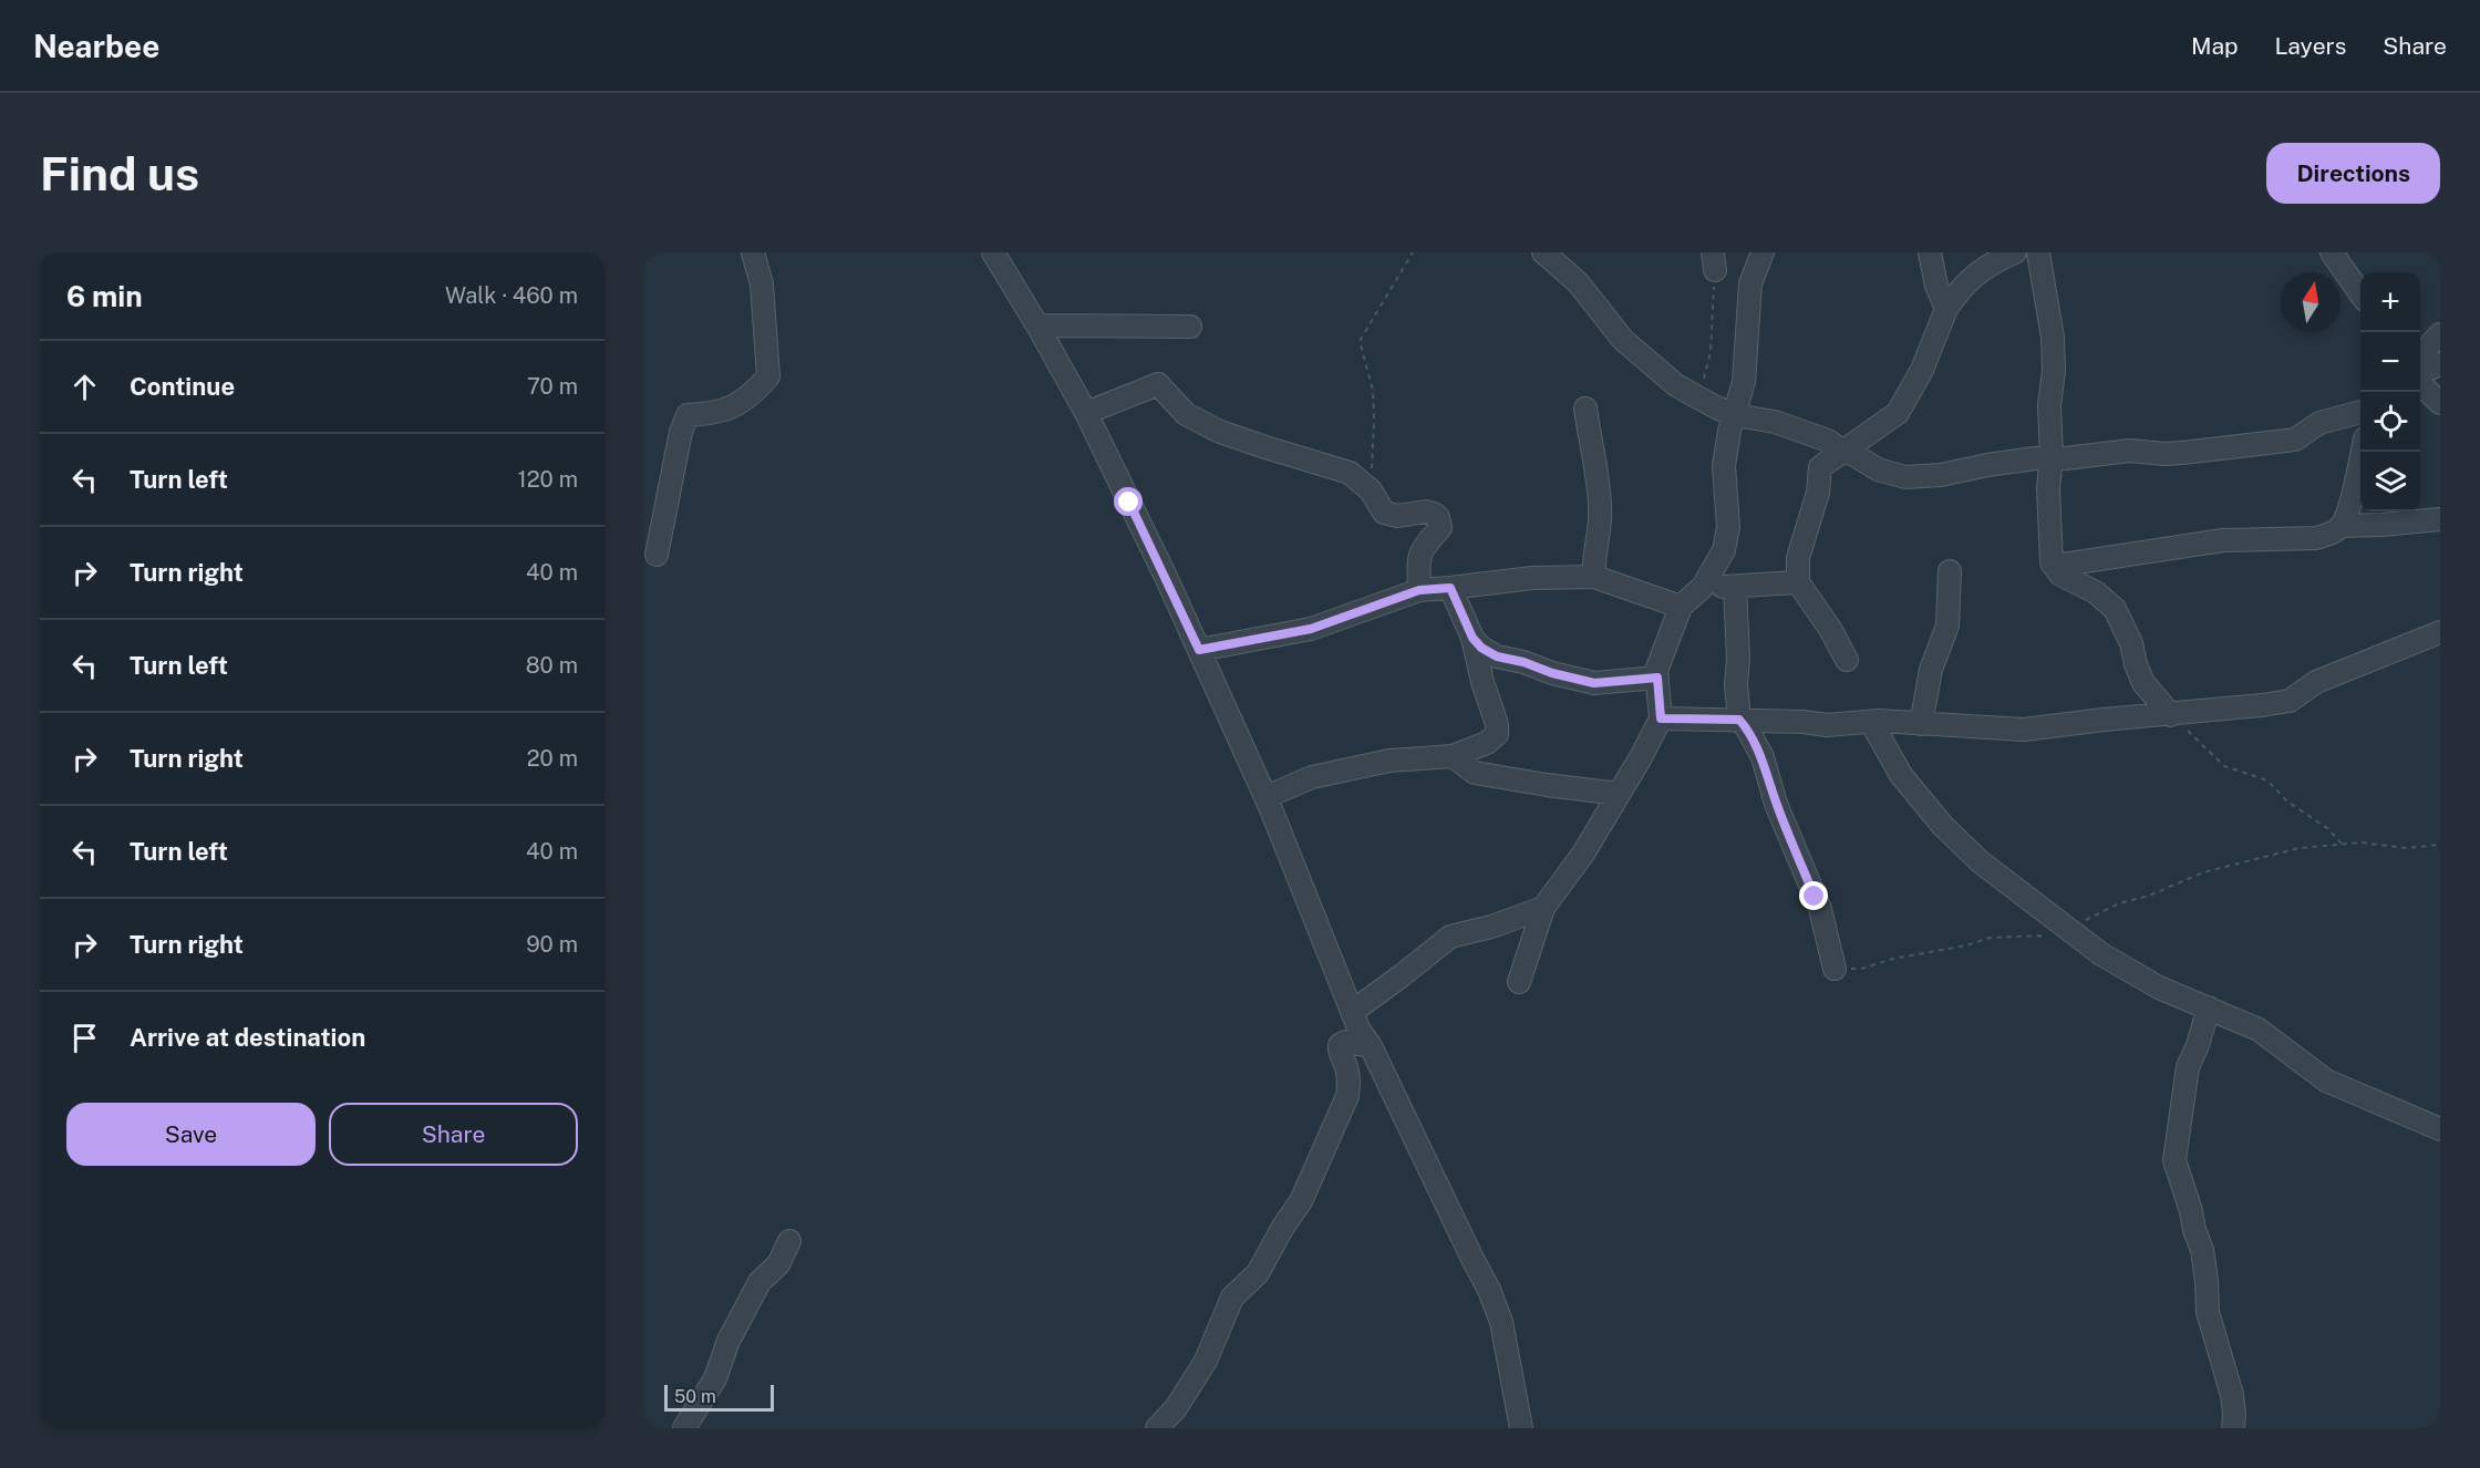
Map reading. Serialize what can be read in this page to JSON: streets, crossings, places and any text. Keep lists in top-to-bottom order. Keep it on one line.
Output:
{"scale_bar":"50 m","north":"top","page":{"header":"Nearbee","nav":["Map","Layers","Share"],"buttons":["Directions",["Save","Share"]],"title":"Find us","heading":["6 min","Walk · 460 m"],"map_buttons":["+","−"],"list":[["Continue","70 m"],["Turn left","120 m"],["Turn right","40 m"],["Turn left","80 m"],["Turn right","20 m"],["Turn left","40 m"],["Turn right","90 m"],"Arrive at destination"],"scale":"50 m"}}
